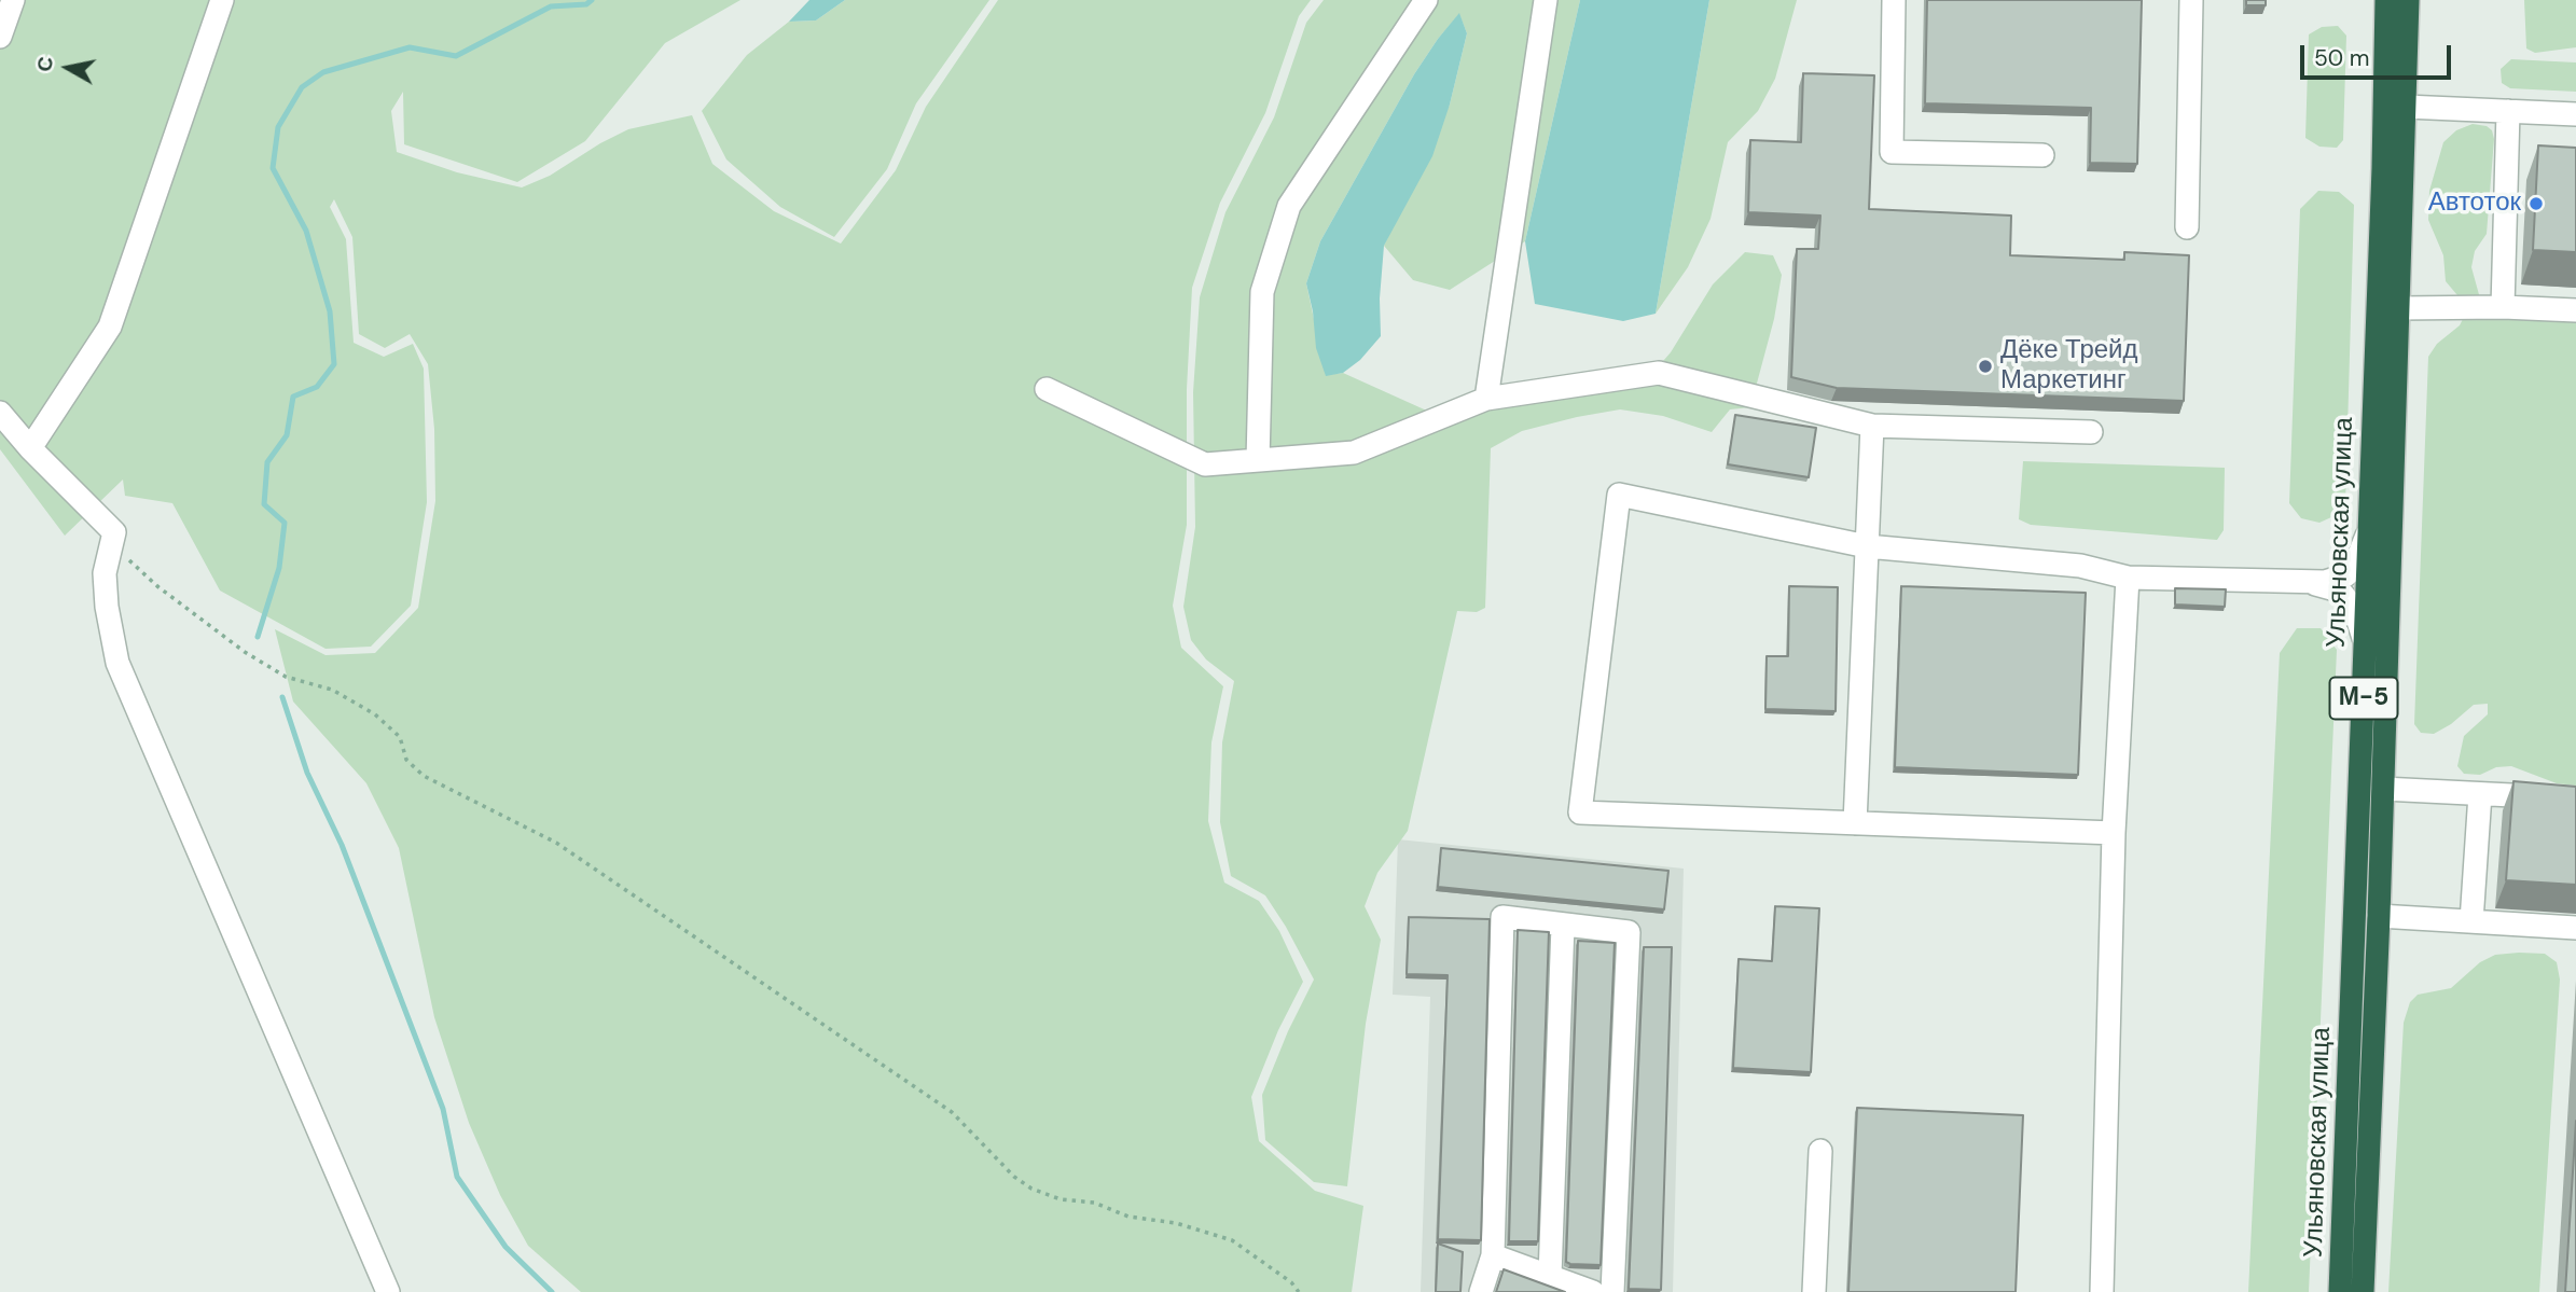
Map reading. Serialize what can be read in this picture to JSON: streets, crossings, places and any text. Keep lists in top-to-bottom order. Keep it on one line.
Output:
{"streets":{"highway":["Ульяновская улица","М-5"]},"places":["Автоток","Дёке Трейд Маркетинг"],"scale_bar":"50 m","north":"left"}
